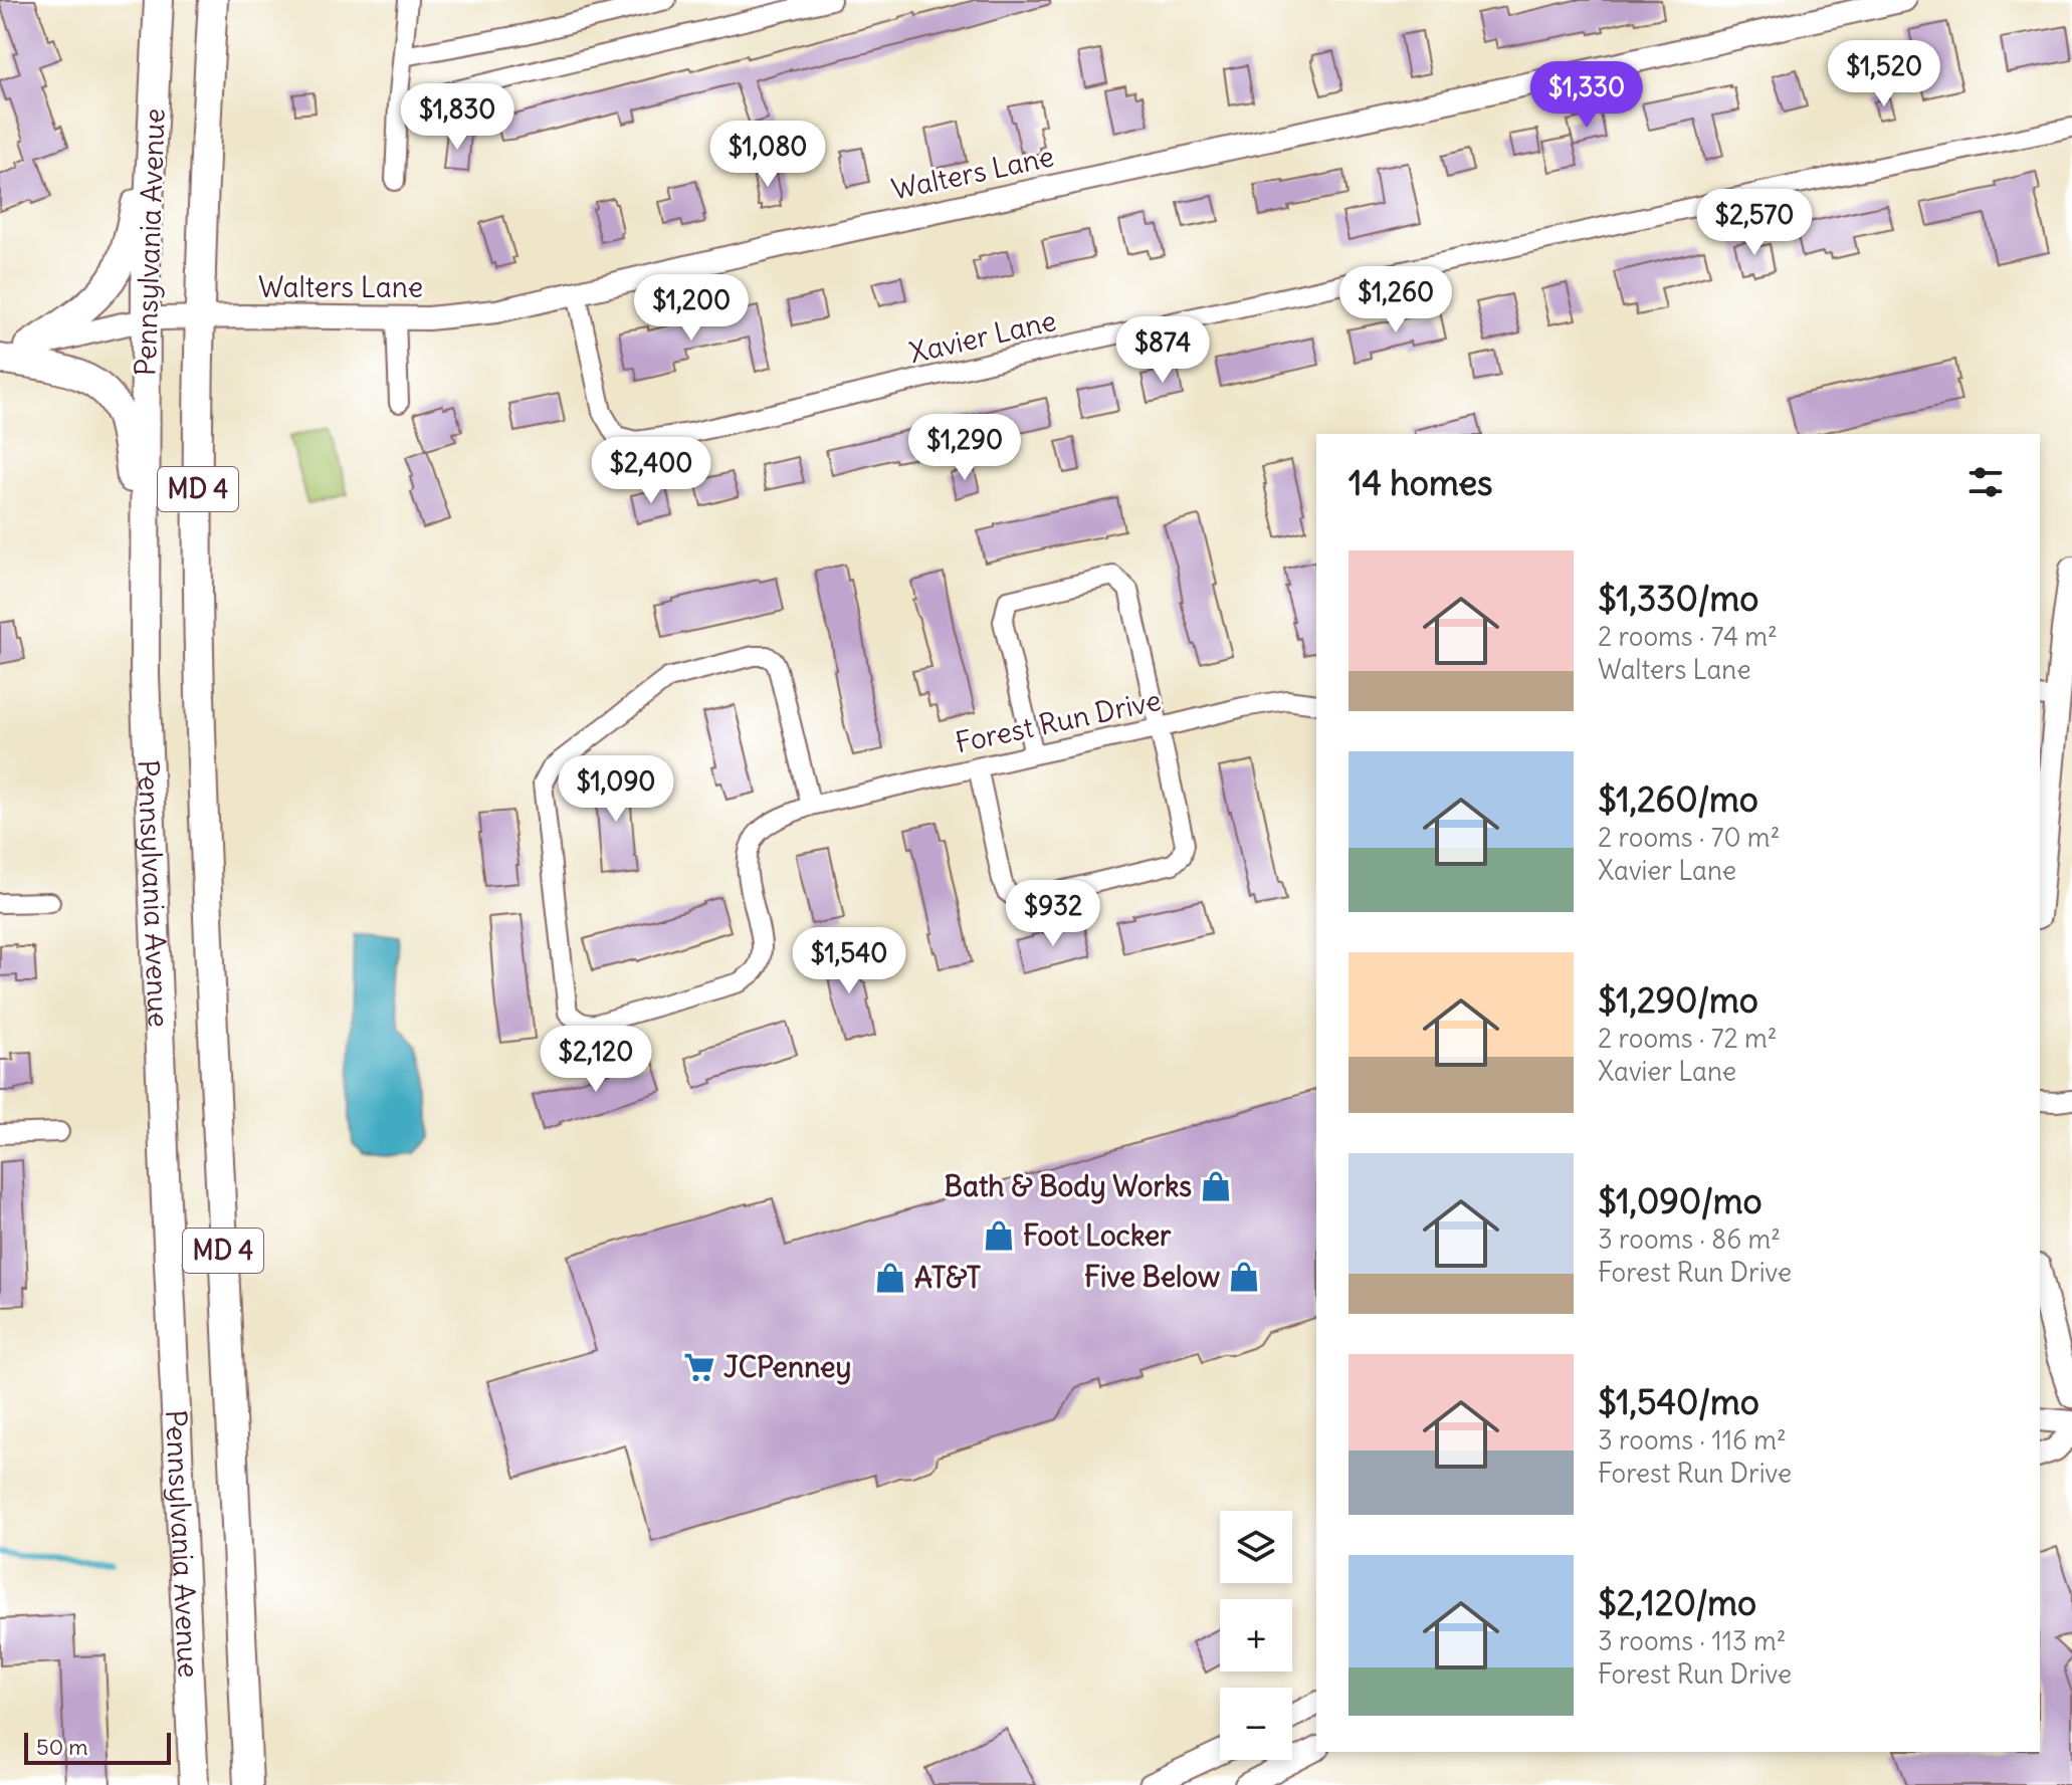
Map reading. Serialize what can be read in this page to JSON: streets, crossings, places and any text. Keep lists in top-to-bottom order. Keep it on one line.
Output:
{"streets":{"highway":["Pennsylvania Avenue","MD 4"],"street":["Walters Lane","Xavier Lane","Forest Run Drive"]},"crossings":[["Walters Lane","Pennsylvania Avenue"],["Walters Lane","Xavier Lane"]],"places":{"shop":["Bath & Body Works","Foot Locker","Five Below","AT&T"],"supermarket":["JCPenney"]},"scale_bar":"50 m","page":{"price":["$1,520","$1,330","$1,830","$1,080","$2,570","$1,260","$1,200","$874","$1,290","$2,400","$1,090","$932","$1,540","$2,120"],"heading":"14 homes","list":[{"name":"$1,330/mo","note":"2 rooms · 74 m² · Walters Lane"},{"name":"$1,260/mo","note":"2 rooms · 70 m² · Xavier Lane"},{"name":"$1,290/mo","note":"2 rooms · 72 m² · Xavier Lane"},{"name":"$1,090/mo","note":"3 rooms · 86 m² · Forest Run Drive"},{"name":"$1,540/mo","note":"3 rooms · 116 m² · Forest Run Drive"},{"name":"$2,120/mo","note":"3 rooms · 113 m² · Forest Run Drive"}],"map_buttons":["+","−"],"scale":"50 m"}}
